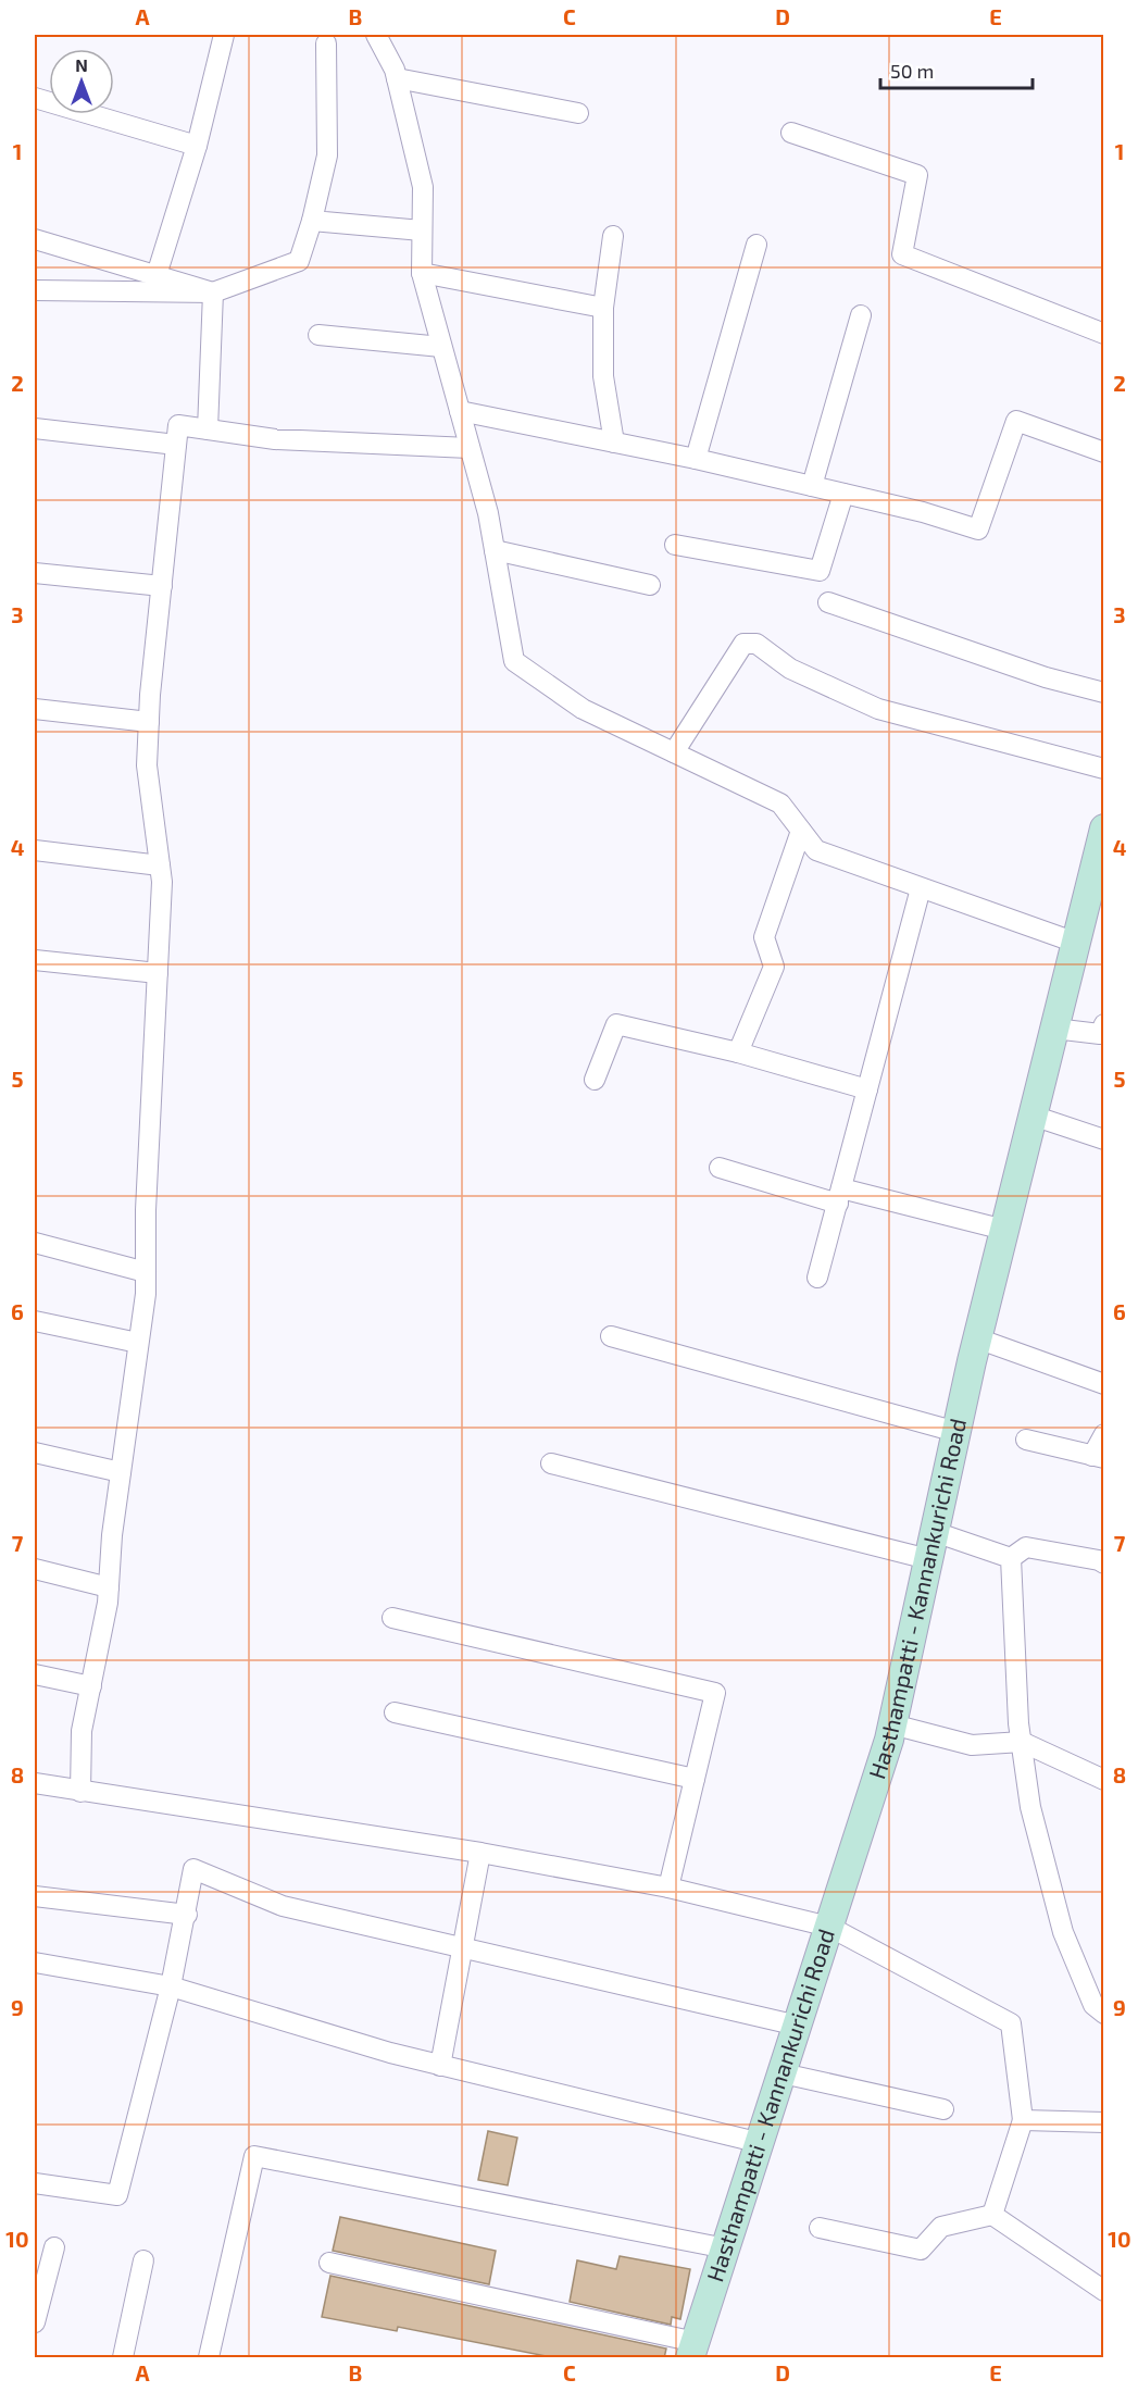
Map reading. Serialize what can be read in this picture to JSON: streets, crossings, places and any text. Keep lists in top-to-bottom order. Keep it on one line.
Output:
{"streets":{"main road":["Hasthampatti - Kannankurichi Road"]},"scale_bar":"50 m","north":"top","grid":{"columns":["A","B","C","D","E"],"rows":["1","2","3","4","5","6","7","8","9","10"]}}
